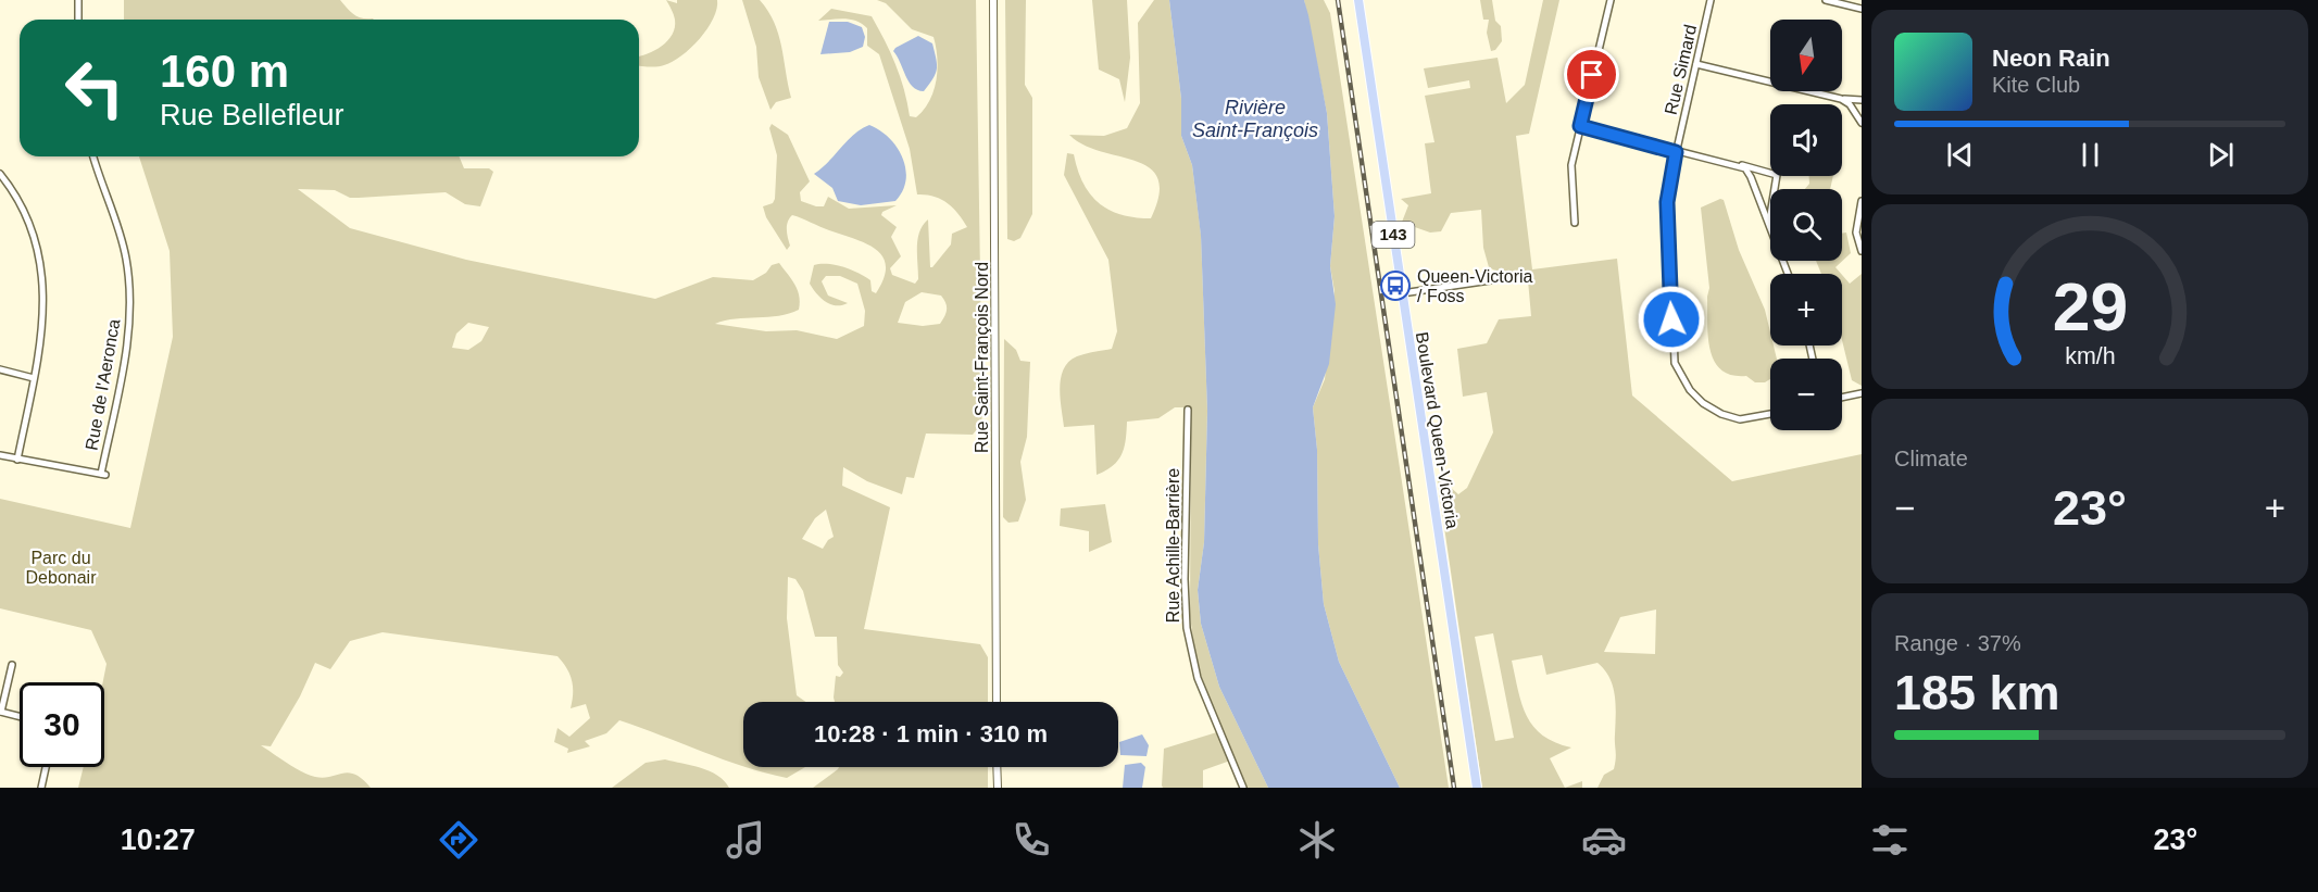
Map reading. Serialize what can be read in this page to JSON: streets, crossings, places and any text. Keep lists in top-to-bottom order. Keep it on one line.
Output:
{"streets":{"main road":["143","Boulevard Queen-Victoria"],"street":["Rue Simard","Rue Saint-François Nord","Rue de l'Aeronca","Rue Achille-Barrière"]},"water":["Rivière Saint-François"],"parks":["Parc du Debonair"],"places":{"bus stop":["Queen-Victoria / Foss"]},"north":"bottom","page":{"map_buttons":["+","−"],"turn":["160 m","Rue Bellefleur"],"song":["Neon Rain","Kite Club"],"tile":["Climate",["Range · 37%","185 km"]],"heat":["−","23°","+"],"limit":"30","trip":"10:28 · 1 min · 310 m","tabs":["10:27","23°"],"gauge":["29","km/h"]}}
